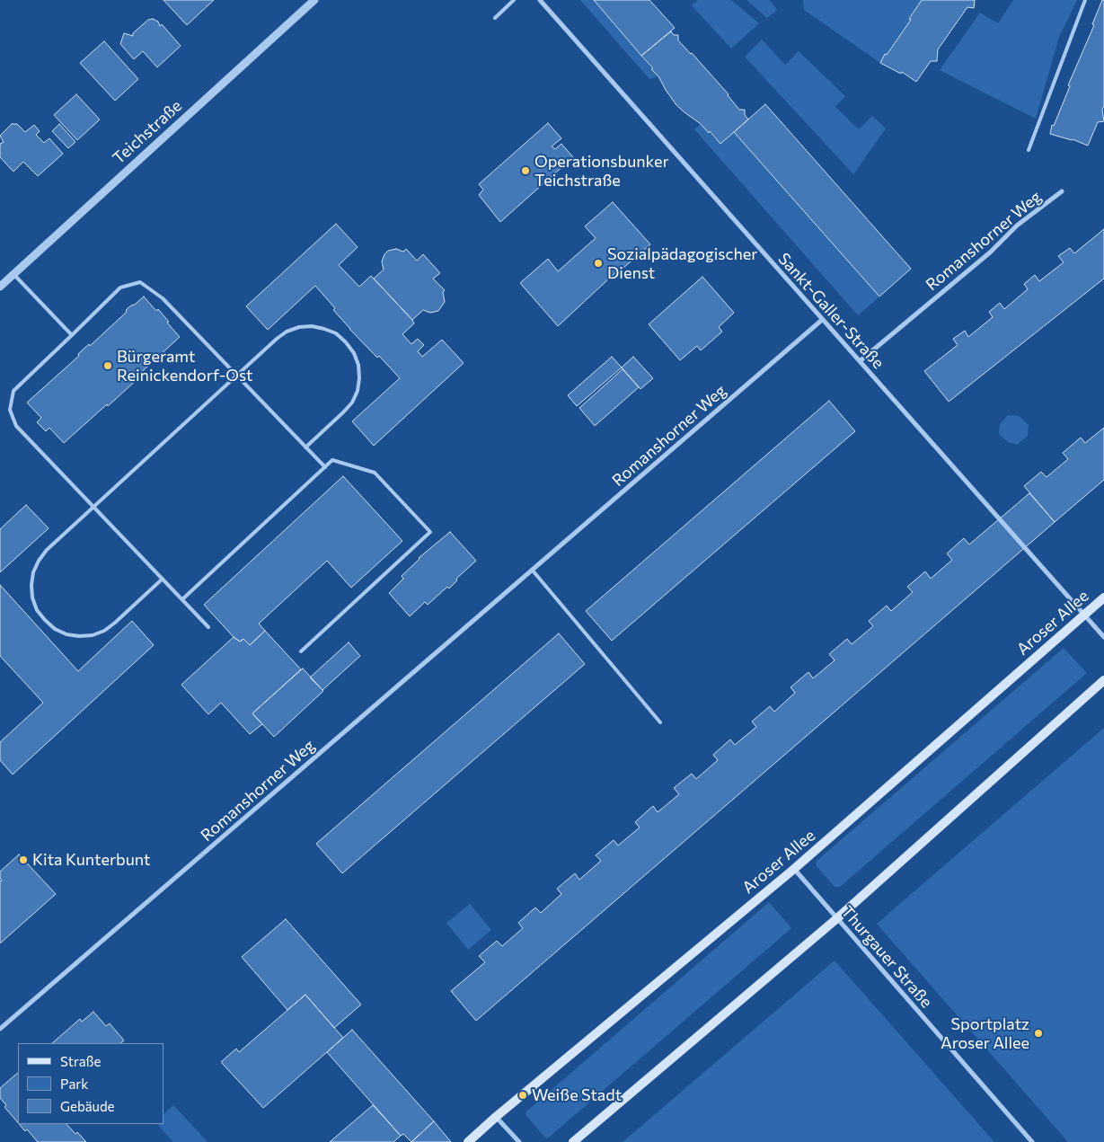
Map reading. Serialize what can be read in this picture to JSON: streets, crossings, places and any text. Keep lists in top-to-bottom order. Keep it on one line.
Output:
{"streets":{"main road":["Aroser Allee"],"street":["Teichstraße","Romanshorner Weg","Sankt-Galler-Straße","Thurgauer Straße"]},"crossings":[["Romanshorner Weg","Sankt-Galler-Straße"],["Sankt-Galler-Straße","Aroser Allee"],["Aroser Allee","Thurgauer Straße"]],"places":["Operationsbunker Teichstraße","Sozialpädagogischer Dienst","Bürgeramt Reinickendorf-Ost","Kita Kunterbunt","Sportplatz Aroser Allee","Weiße Stadt"],"legend":["Straße","Park","Gebäude"]}
